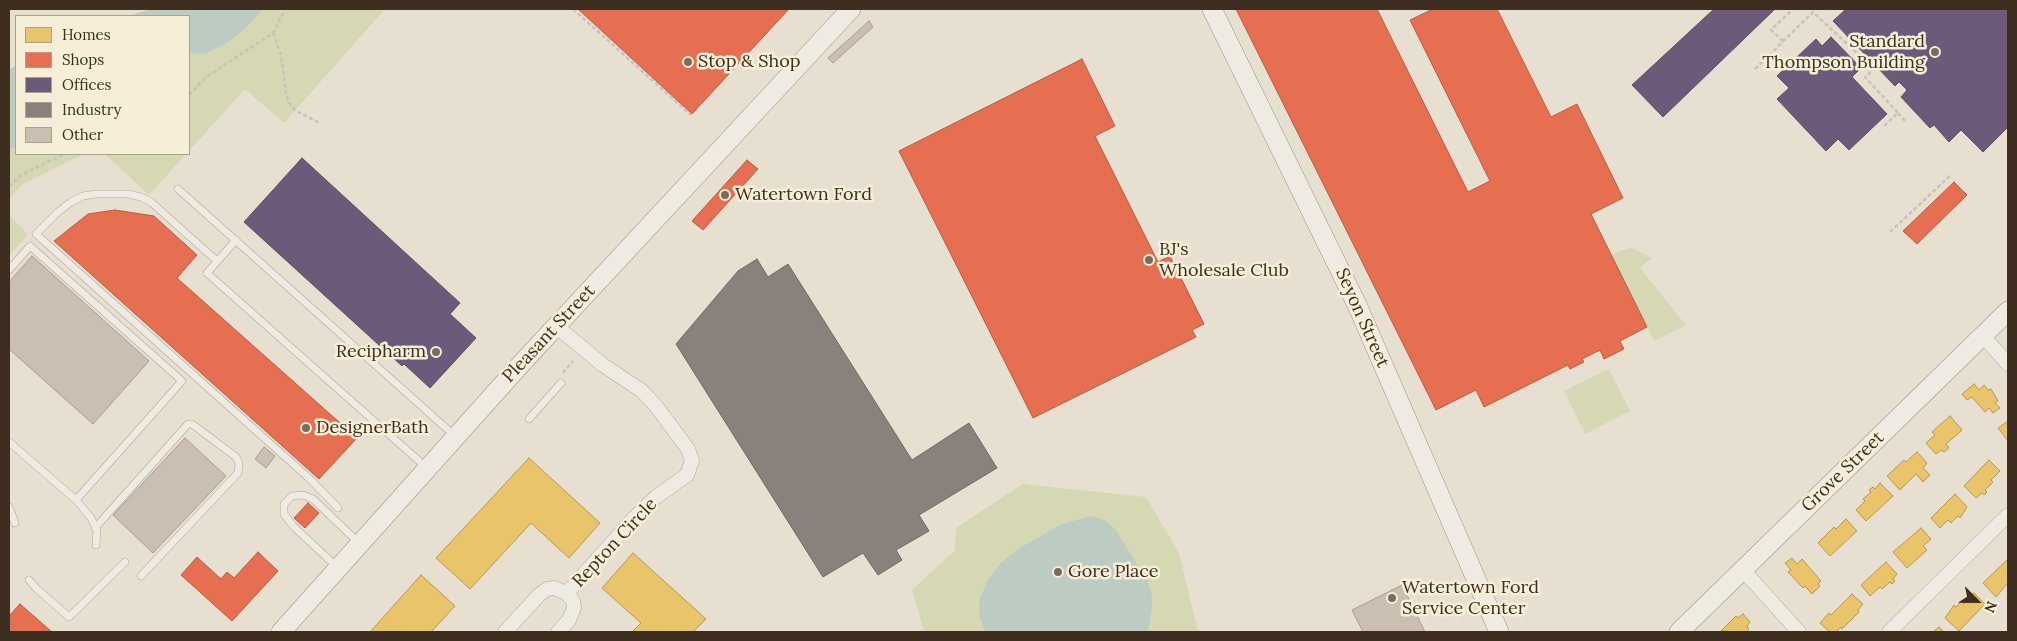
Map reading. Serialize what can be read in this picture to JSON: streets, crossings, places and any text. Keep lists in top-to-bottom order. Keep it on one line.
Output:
{"streets":{"street":["Seyon Street","Pleasant Street","Grove Street","Repton Circle"]},"crossings":[["Pleasant Street","Repton Circle"]],"places":["Standard Thompson Building","Stop & Shop","Watertown Ford","BJ's Wholesale Club","Recipharm","DesignerBath","Gore Place","Watertown Ford Service Center"],"legend":["Homes","Shops","Offices","Industry","Other"],"north":"bottom right"}
